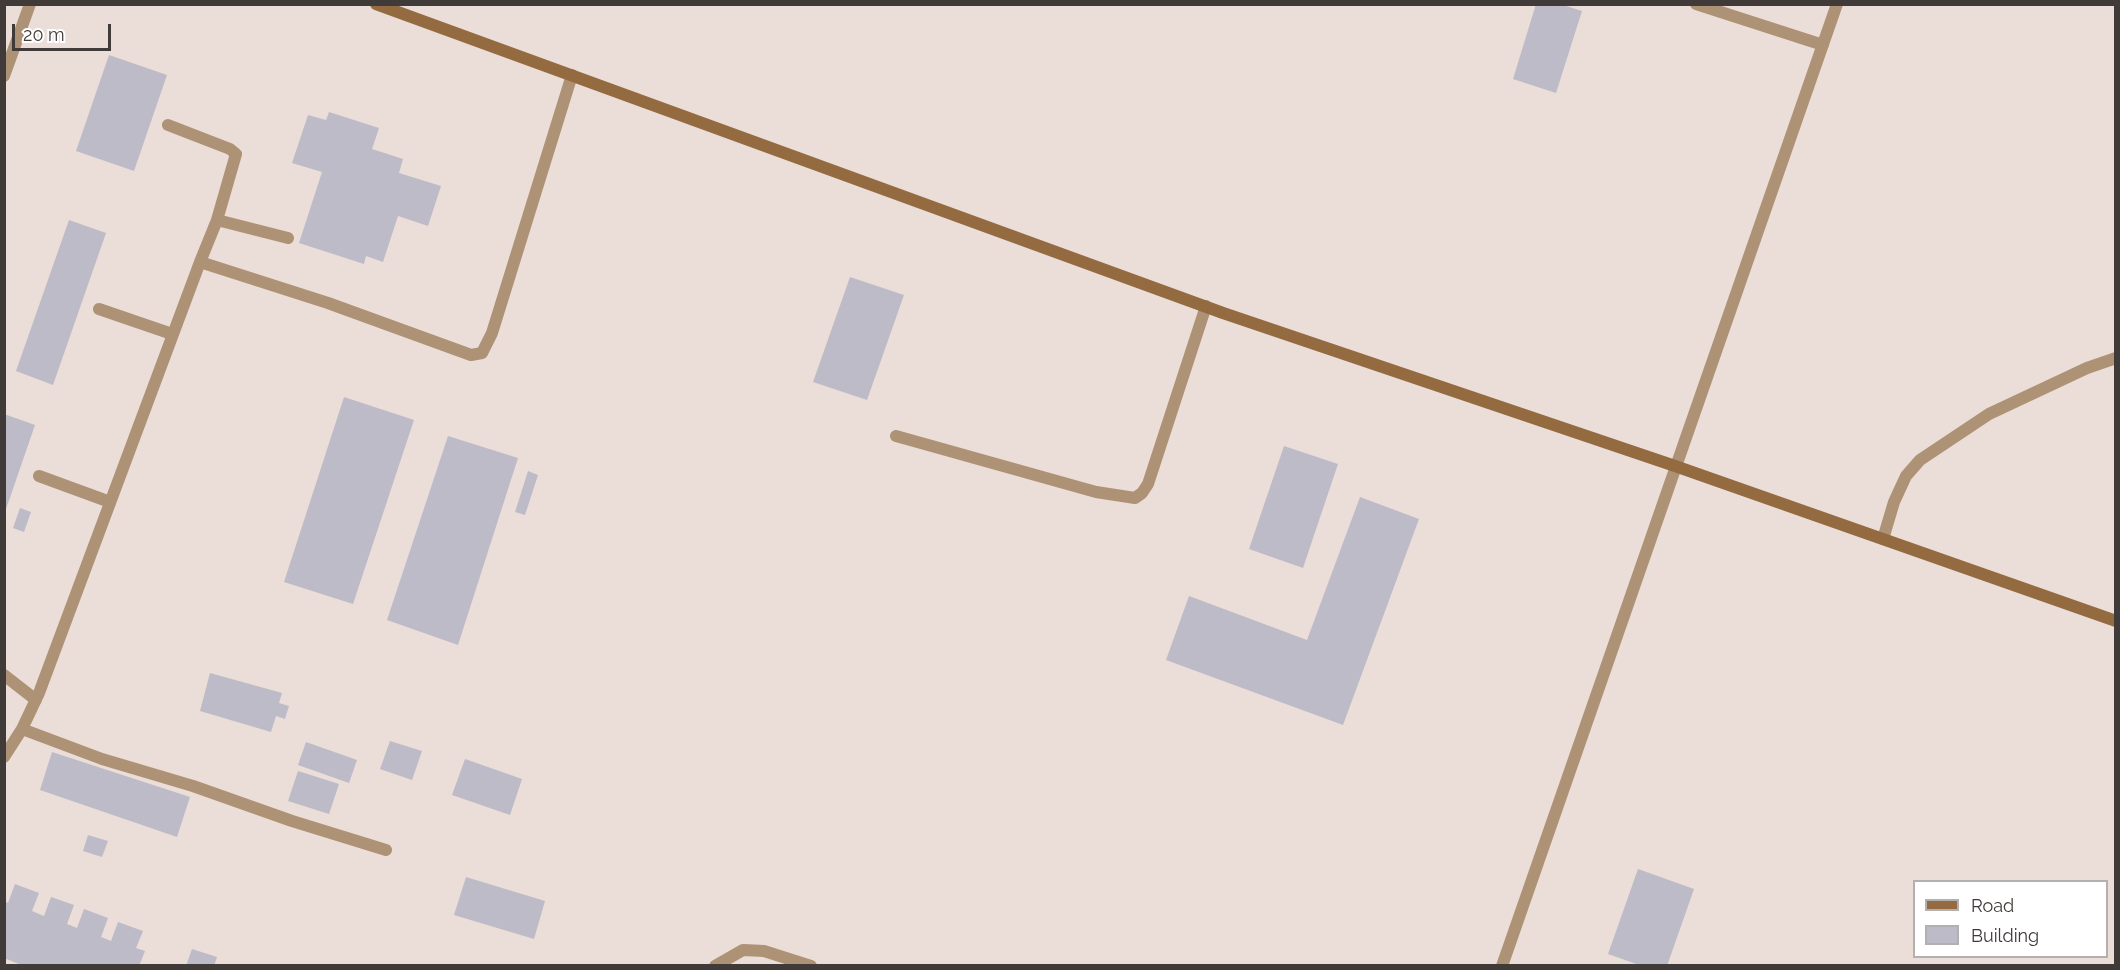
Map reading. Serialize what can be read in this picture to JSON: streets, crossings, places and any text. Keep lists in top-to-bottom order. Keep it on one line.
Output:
{"legend":["Road","Building"],"scale_bar":"20 m"}
